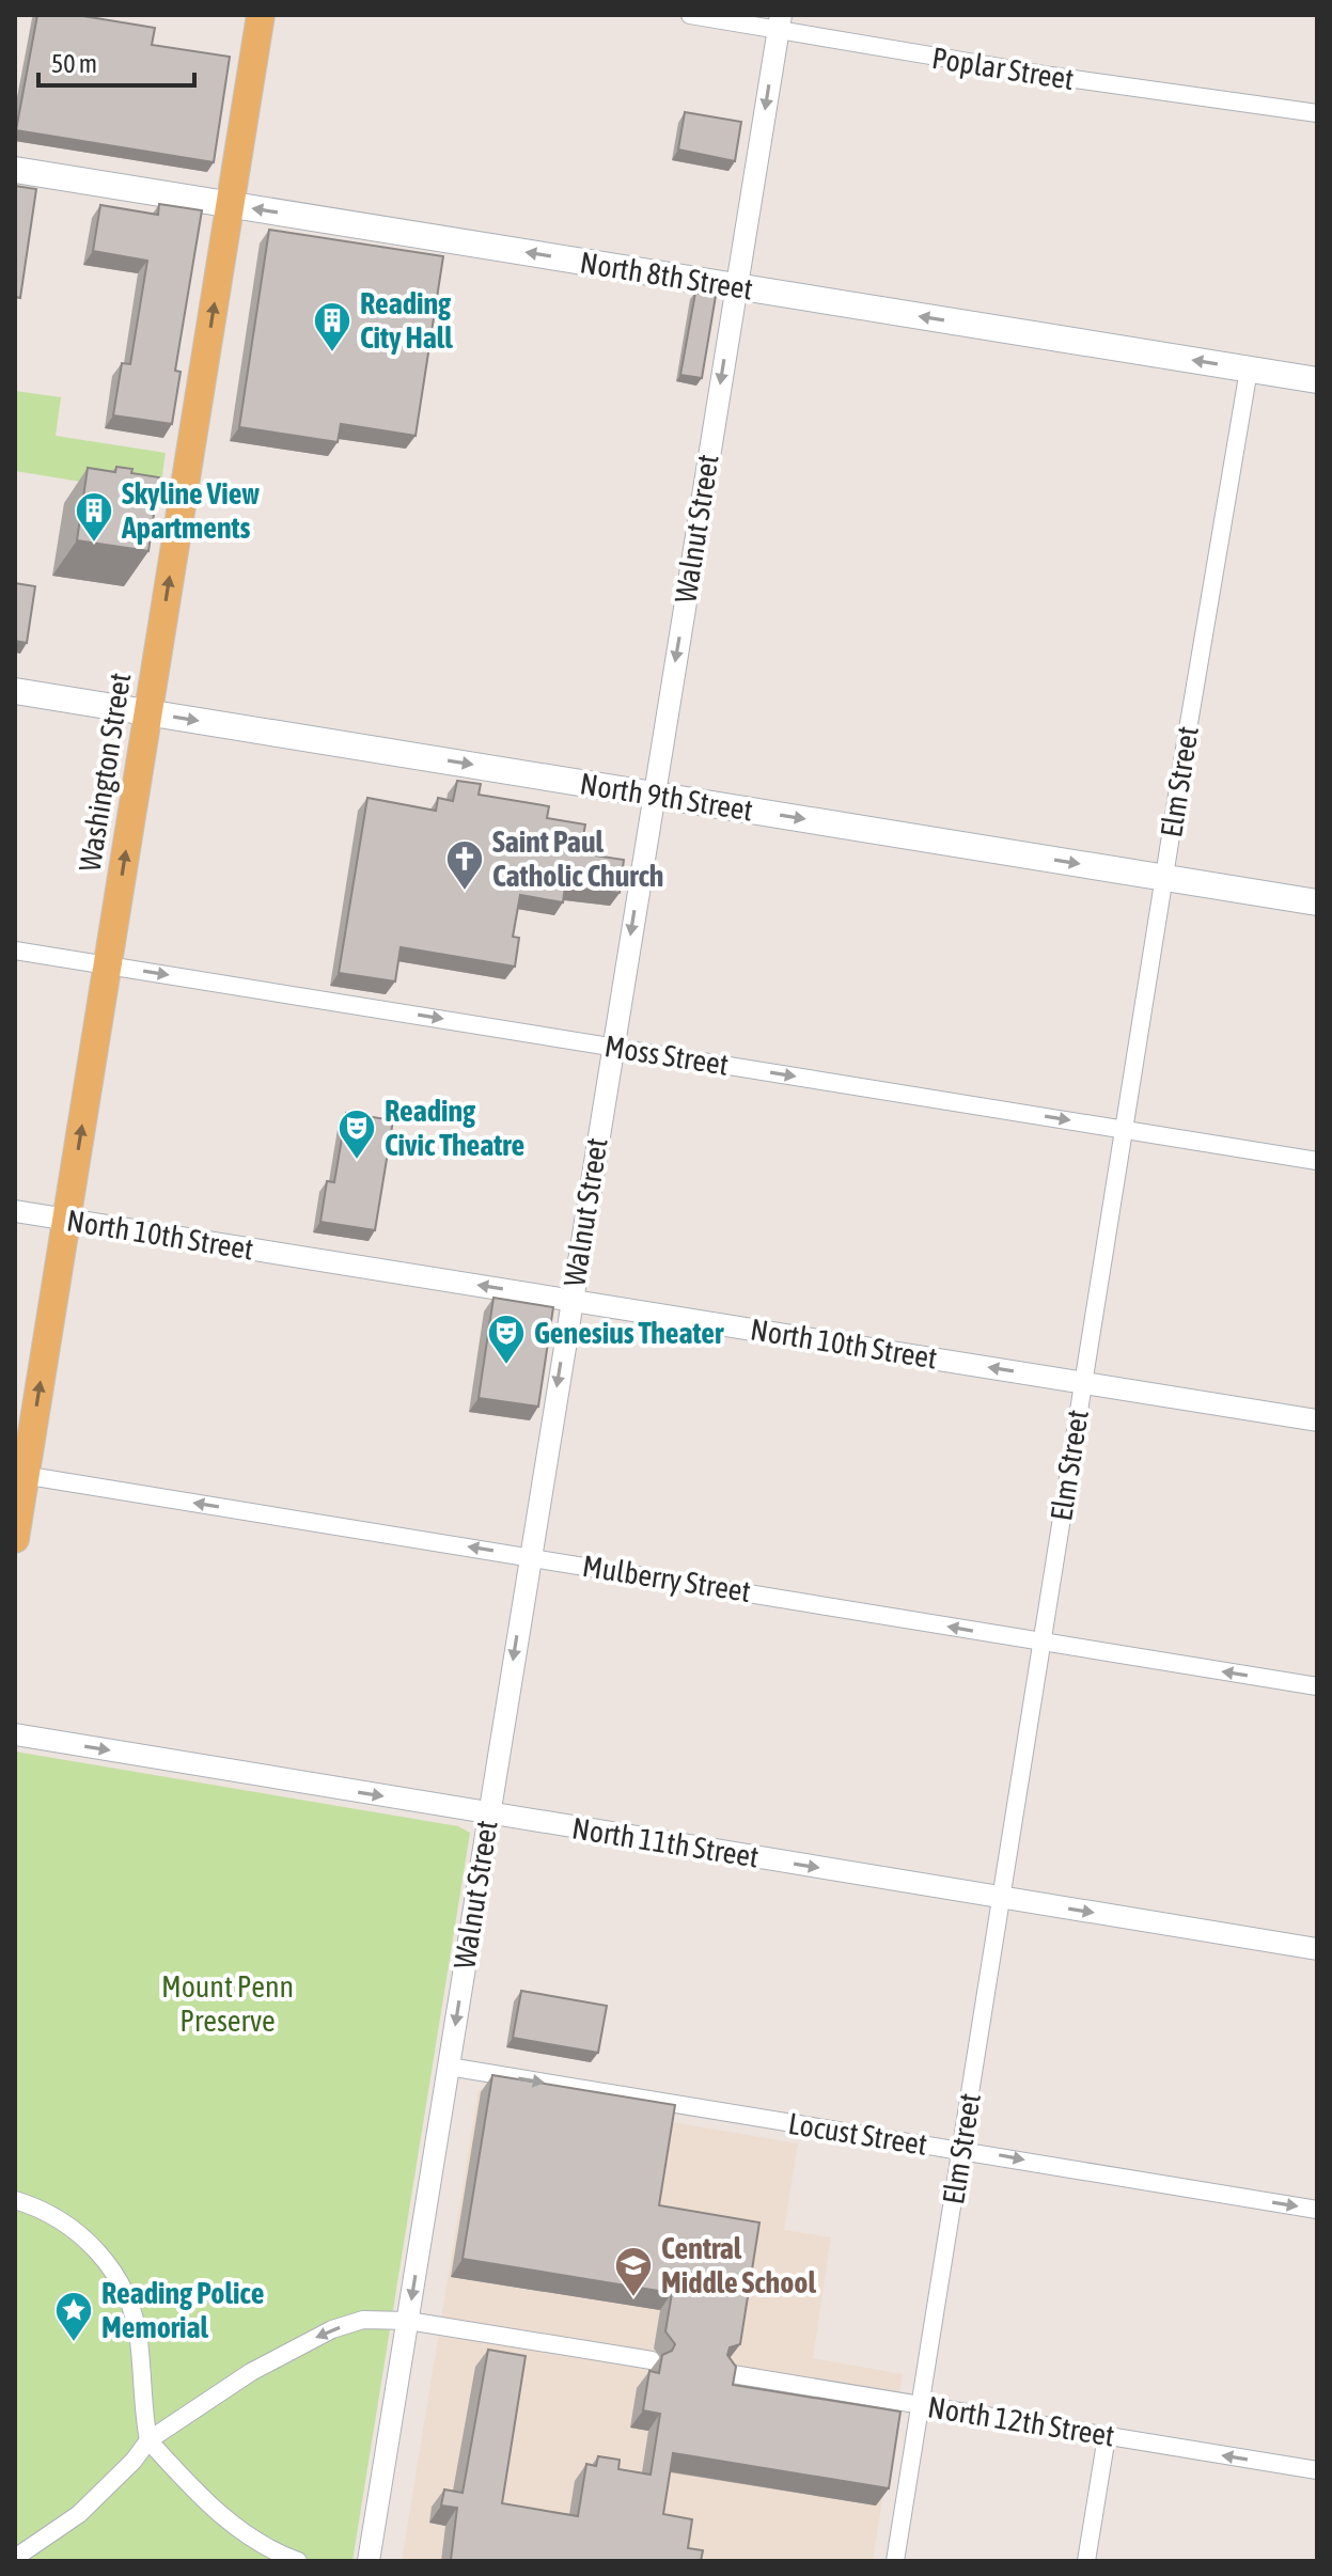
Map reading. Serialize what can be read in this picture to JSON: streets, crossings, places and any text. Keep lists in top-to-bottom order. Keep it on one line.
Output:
{"streets":{"main road":["North 8th Street","Washington Street","North 9th Street"],"street":["Poplar Street","Walnut Street","Elm Street","Moss Street","North 10th Street","Mulberry Street","North 11th Street","Locust Street","North 12th Street"]},"crossings":[["Poplar Street","Walnut Street"],["North 8th Street","Walnut Street"],["North 8th Street","Washington Street"],["North 8th Street","Elm Street"],["Walnut Street","North 9th Street"],["Walnut Street","Moss Street"],["Walnut Street","North 10th Street"],["Walnut Street","Mulberry Street"],["Walnut Street","North 11th Street"],["Walnut Street","Locust Street"],["Washington Street","North 9th Street"],["Washington Street","Moss Street"],["Washington Street","North 10th Street"],["Washington Street","Mulberry Street"],["Elm Street","North 9th Street"],["Elm Street","Moss Street"],["Elm Street","North 10th Street"],["Elm Street","Mulberry Street"],["Elm Street","North 11th Street"],["Elm Street","Locust Street"],["Elm Street","North 12th Street"]],"one_way":["North 8th Street","Walnut Street","Washington Street","North 9th Street","Moss Street","North 10th Street","Mulberry Street","North 11th Street","Locust Street","North 12th Street"],"parks":["Mount Penn Preserve"],"places":{"building":["Reading City Hall","Skyline View Apartments"],"church":["Saint Paul Catholic Church"],"theatre":["Reading Civic Theatre","Genesius Theater"],"school or university":["Central Middle School"],"place":["Reading Police Memorial"]},"scale_bar":"50 m"}
